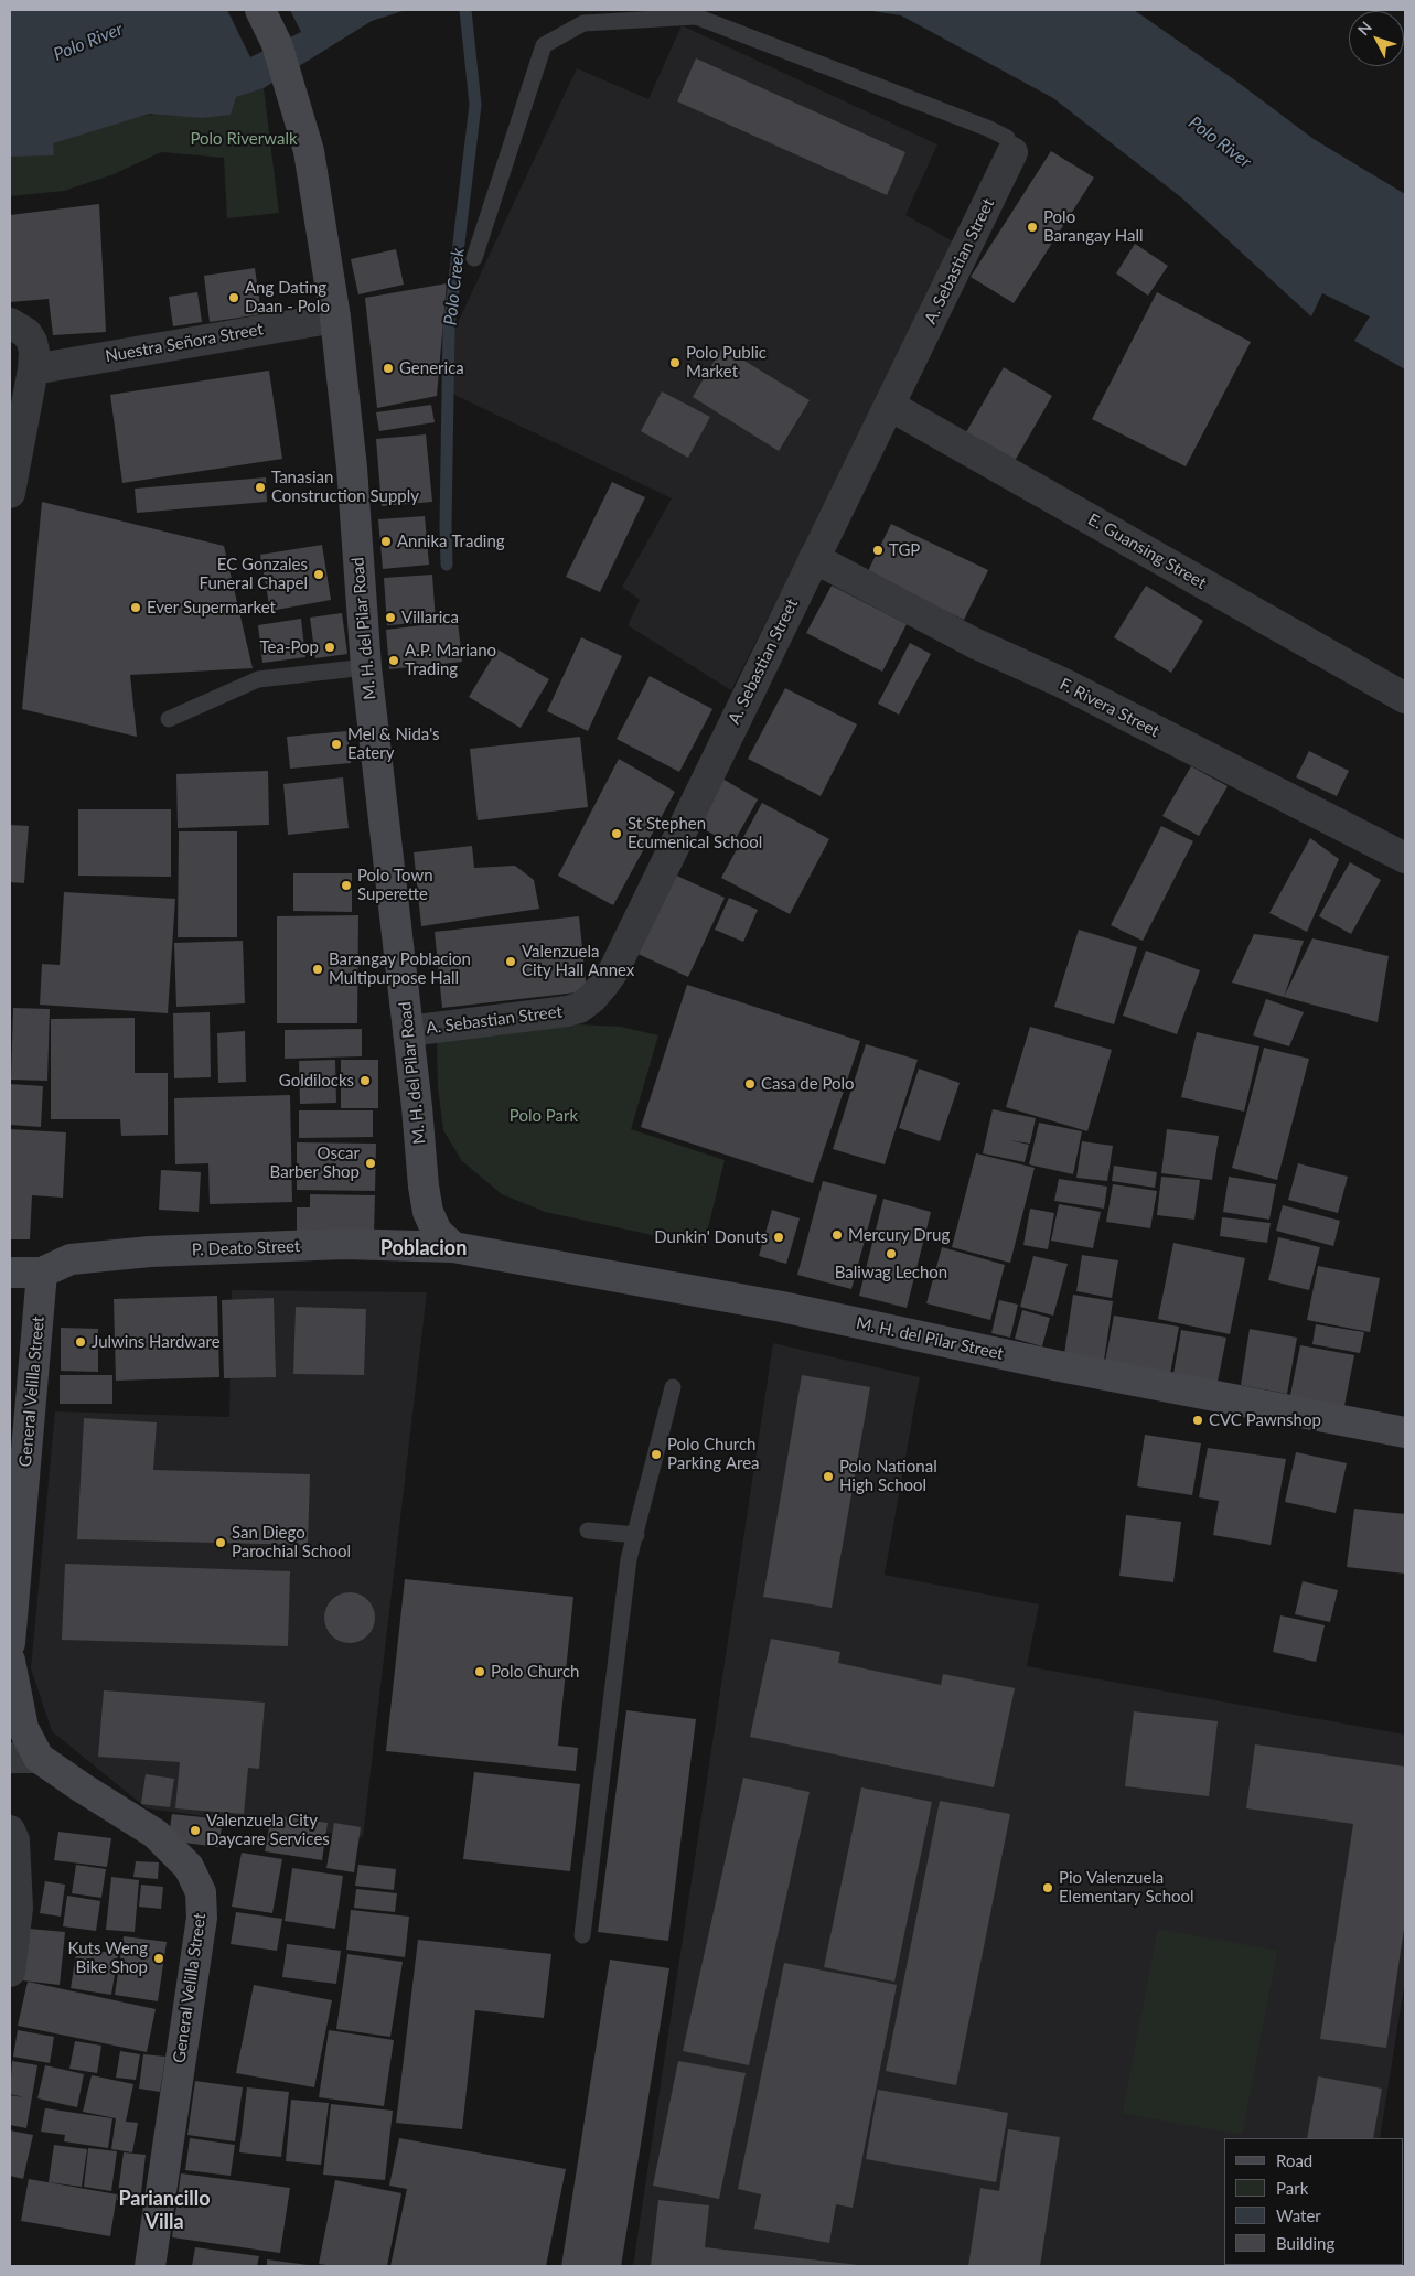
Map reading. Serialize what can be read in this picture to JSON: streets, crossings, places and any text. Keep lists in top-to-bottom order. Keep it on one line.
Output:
{"streets":{"main road":["M. H. del Pilar Road","P. Deato Street","M. H. del Pilar Street","General Velilla Street"],"street":["A. Sebastian Street","Nuestra Señora Street","E. Guansing Street","F. Rivera Street"]},"crossings":[["A. Sebastian Street","E. Guansing Street"],["A. Sebastian Street","M. H. del Pilar Road"],["A. Sebastian Street","F. Rivera Street"],["Nuestra Señora Street","M. H. del Pilar Road"],["M. H. del Pilar Road","P. Deato Street"],["M. H. del Pilar Road","M. H. del Pilar Street"],["P. Deato Street","M. H. del Pilar Street"],["P. Deato Street","General Velilla Street"]],"districts":["Poblacion","Pariancillo Villa"],"water":["Polo River","Polo Creek"],"parks":["Polo Riverwalk","Polo Park"],"places":["Polo Barangay Hall","Ang Dating Daan - Polo","Polo Public Market","Generica","Tanasian Construction Supply","Annika Trading","TGP","EC Gonzales Funeral Chapel","Ever Supermarket","Villarica","Tea-Pop","A.P. Mariano Trading","Mel & Nida's Eatery","St Stephen Ecumenical School","Polo Town Superette","Valenzuela City Hall Annex","Barangay Poblacion Multipurpose Hall","Goldilocks","Casa de Polo","Oscar Barber Shop","Mercury Drug","Dunkin' Donuts","Baliwag Lechon","Julwins Hardware","CVC Pawnshop","Polo Church Parking Area","Polo National High School","San Diego Parochial School","Polo Church","Valenzuela City Daycare Services","Pio Valenzuela Elementary School","Kuts Weng Bike Shop"],"legend":["Road","Park","Water","Building"],"north":"top left"}
